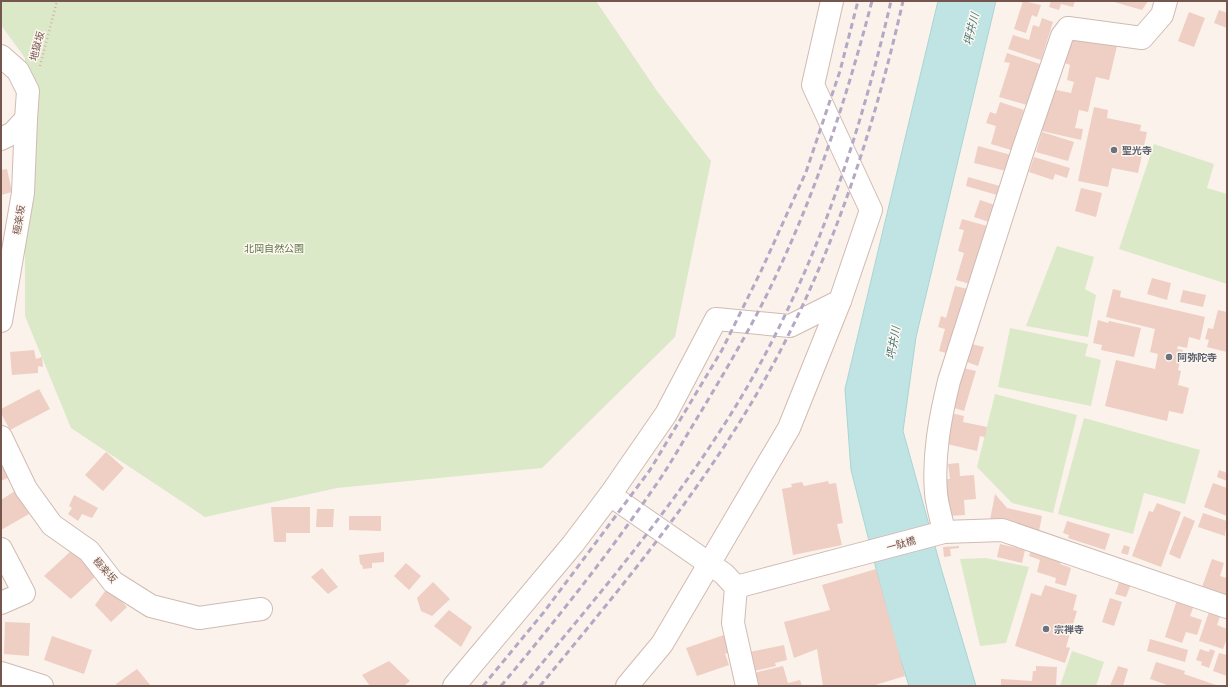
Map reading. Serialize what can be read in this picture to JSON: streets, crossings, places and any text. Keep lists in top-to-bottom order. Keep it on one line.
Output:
{"streets":{"street":["極楽坂","一駄橋"],"path":["地獄坂"]},"crossings":[["地獄坂","極楽坂"]],"water":["坪井川"],"parks":["北岡自然公園"],"places":["聖光寺","阿弥陀寺","宗禅寺"]}
